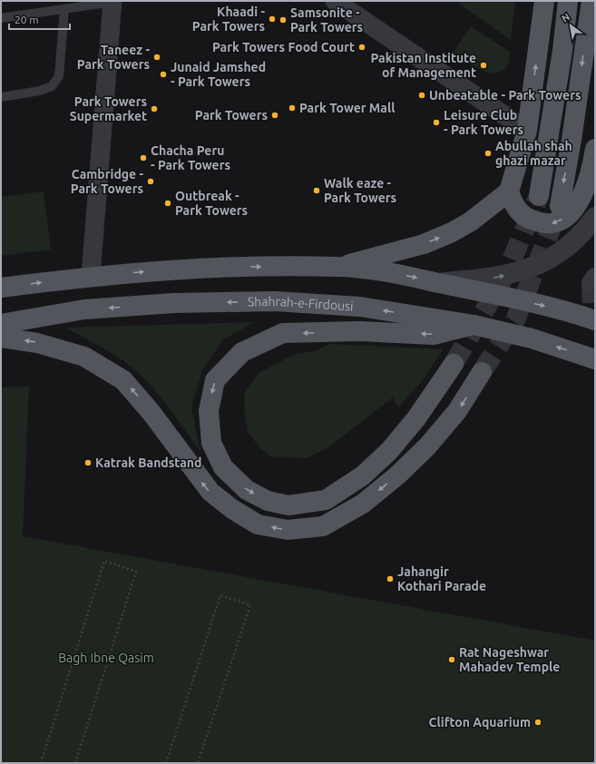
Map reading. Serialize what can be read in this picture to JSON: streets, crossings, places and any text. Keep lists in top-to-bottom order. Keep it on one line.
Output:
{"streets":{"main road":["Shahrah-e-Firdousi"]},"parks":["Bagh Ibne Qasim"],"places":["Khaadi - Park Towers","Samsonite - Park Towers","Park Towers Food Court","Taneez - Park Towers","Pakistan Institute of Management","Junaid Jamshed - Park Towers","Unbeatable - Park Towers","Park Tower Mall","Park Towers Supermarket","Park Towers","Leisure Club - Park Towers","Abullah shah ghazi mazar","Chacha Peru - Park Towers","Cambridge - Park Towers","Walk eaze - Park Towers","Outbreak - Park Towers","Katrak Bandstand","Jahangir Kothari Parade","Rat Nageshwar Mahadev Temple","Clifton Aquarium"],"scale_bar":"20 m","north":"top left"}
